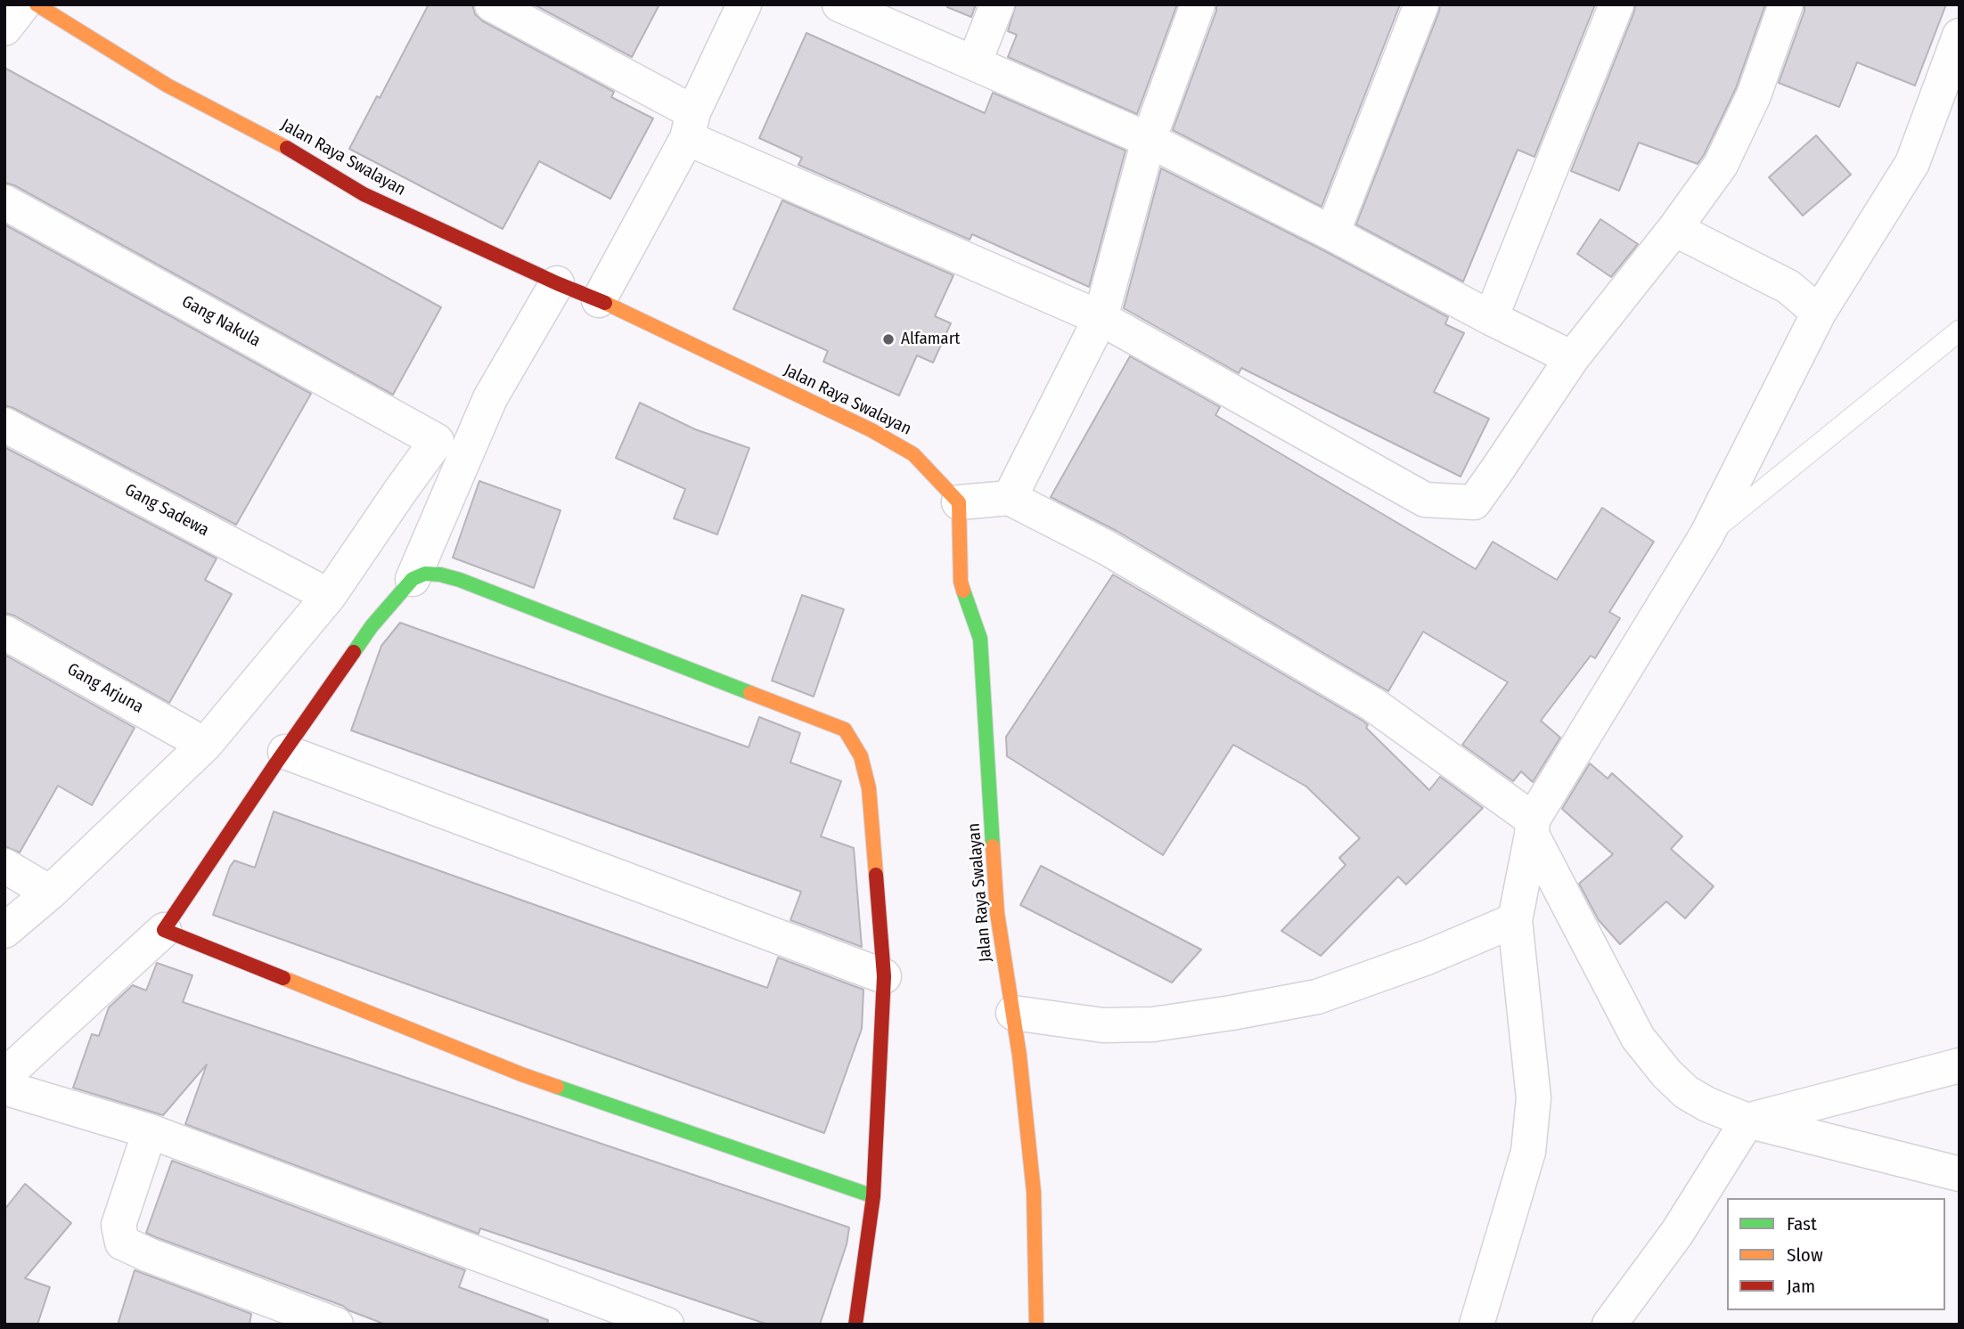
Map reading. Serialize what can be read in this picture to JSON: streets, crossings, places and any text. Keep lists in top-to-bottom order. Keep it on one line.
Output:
{"streets":{"street":["Jalan Raya Swalayan","Gang Nakula","Gang Sadewa","Gang Arjuna"]},"crossings":[["Gang Nakula","Gang Sadewa"]],"places":["Alfamart"],"legend":["Fast","Slow","Jam"]}
